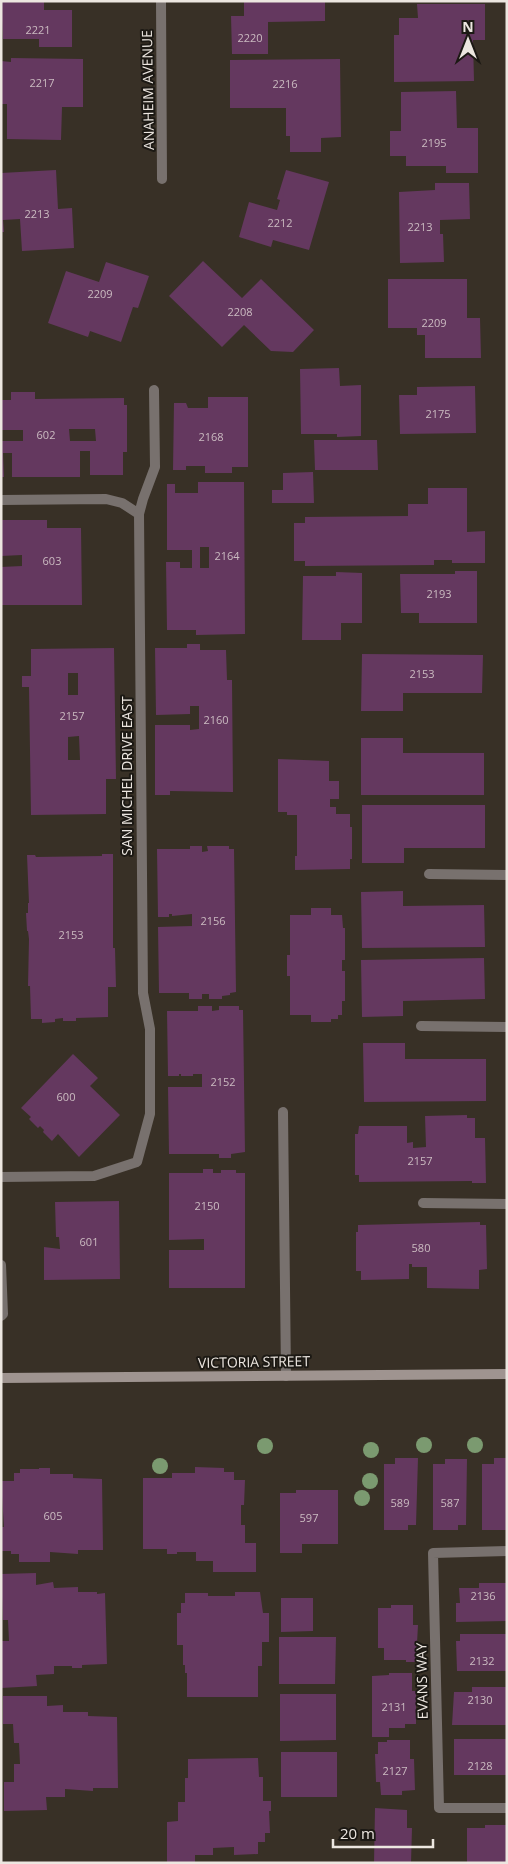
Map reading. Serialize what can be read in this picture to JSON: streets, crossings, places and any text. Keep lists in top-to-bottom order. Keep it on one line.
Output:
{"streets":{"main road":["VICTORIA STREET"],"street":["ANAHEIM AVENUE","SAN MICHEL DRIVE EAST","EVANS WAY"]},"house_numbers":["2221","2220","2217","2216","2195","2213","2212","2213","2209","2208","2209","2175","602","2168","2164","603","2193","2153","2157","2160","2156","2153","2152","600","2157","2150","601","580","589","587","605","597","2136","2132","2130","2131","2128","2127"],"scale_bar":"20 m","north":"top"}
